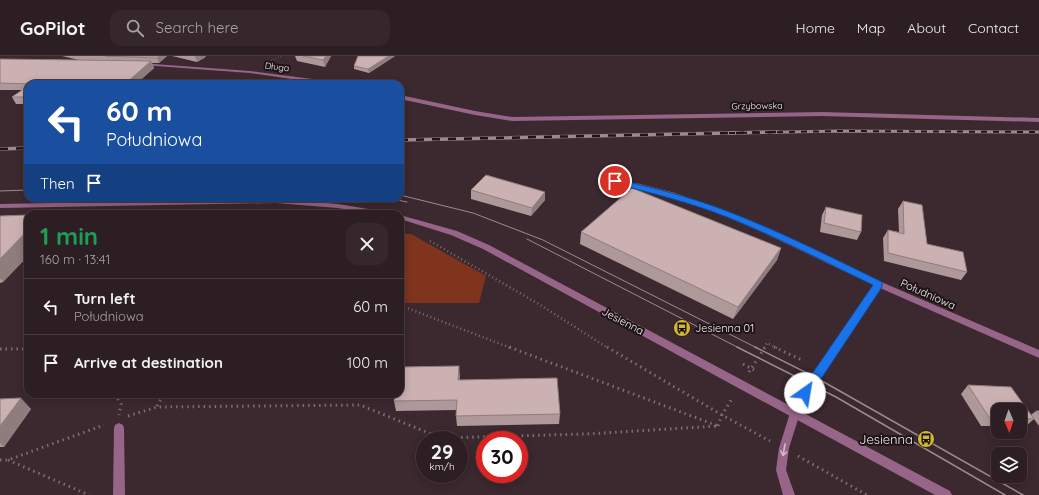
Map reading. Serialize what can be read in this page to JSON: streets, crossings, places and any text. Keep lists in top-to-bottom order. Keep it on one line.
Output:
{"streets":{"street":["Długa","Grzybowska","Południowa","Jesienna"]},"places":{"bus stop":["Jesienna 01","Jesienna"]},"north":"bottom","page":{"header":"GoPilot","search":"Search here","nav":["Home","Map","About","Contact"],"turn":["60 m","Południowa"],"then":"Then","heading":["1 min","160 m · 13:41"],"list":[{"name":"Turn left","note":"Południowa","value":"60 m"},{"name":"Arrive at destination","value":"100 m"}],"speed":"29 km/h","limit":"30"}}
